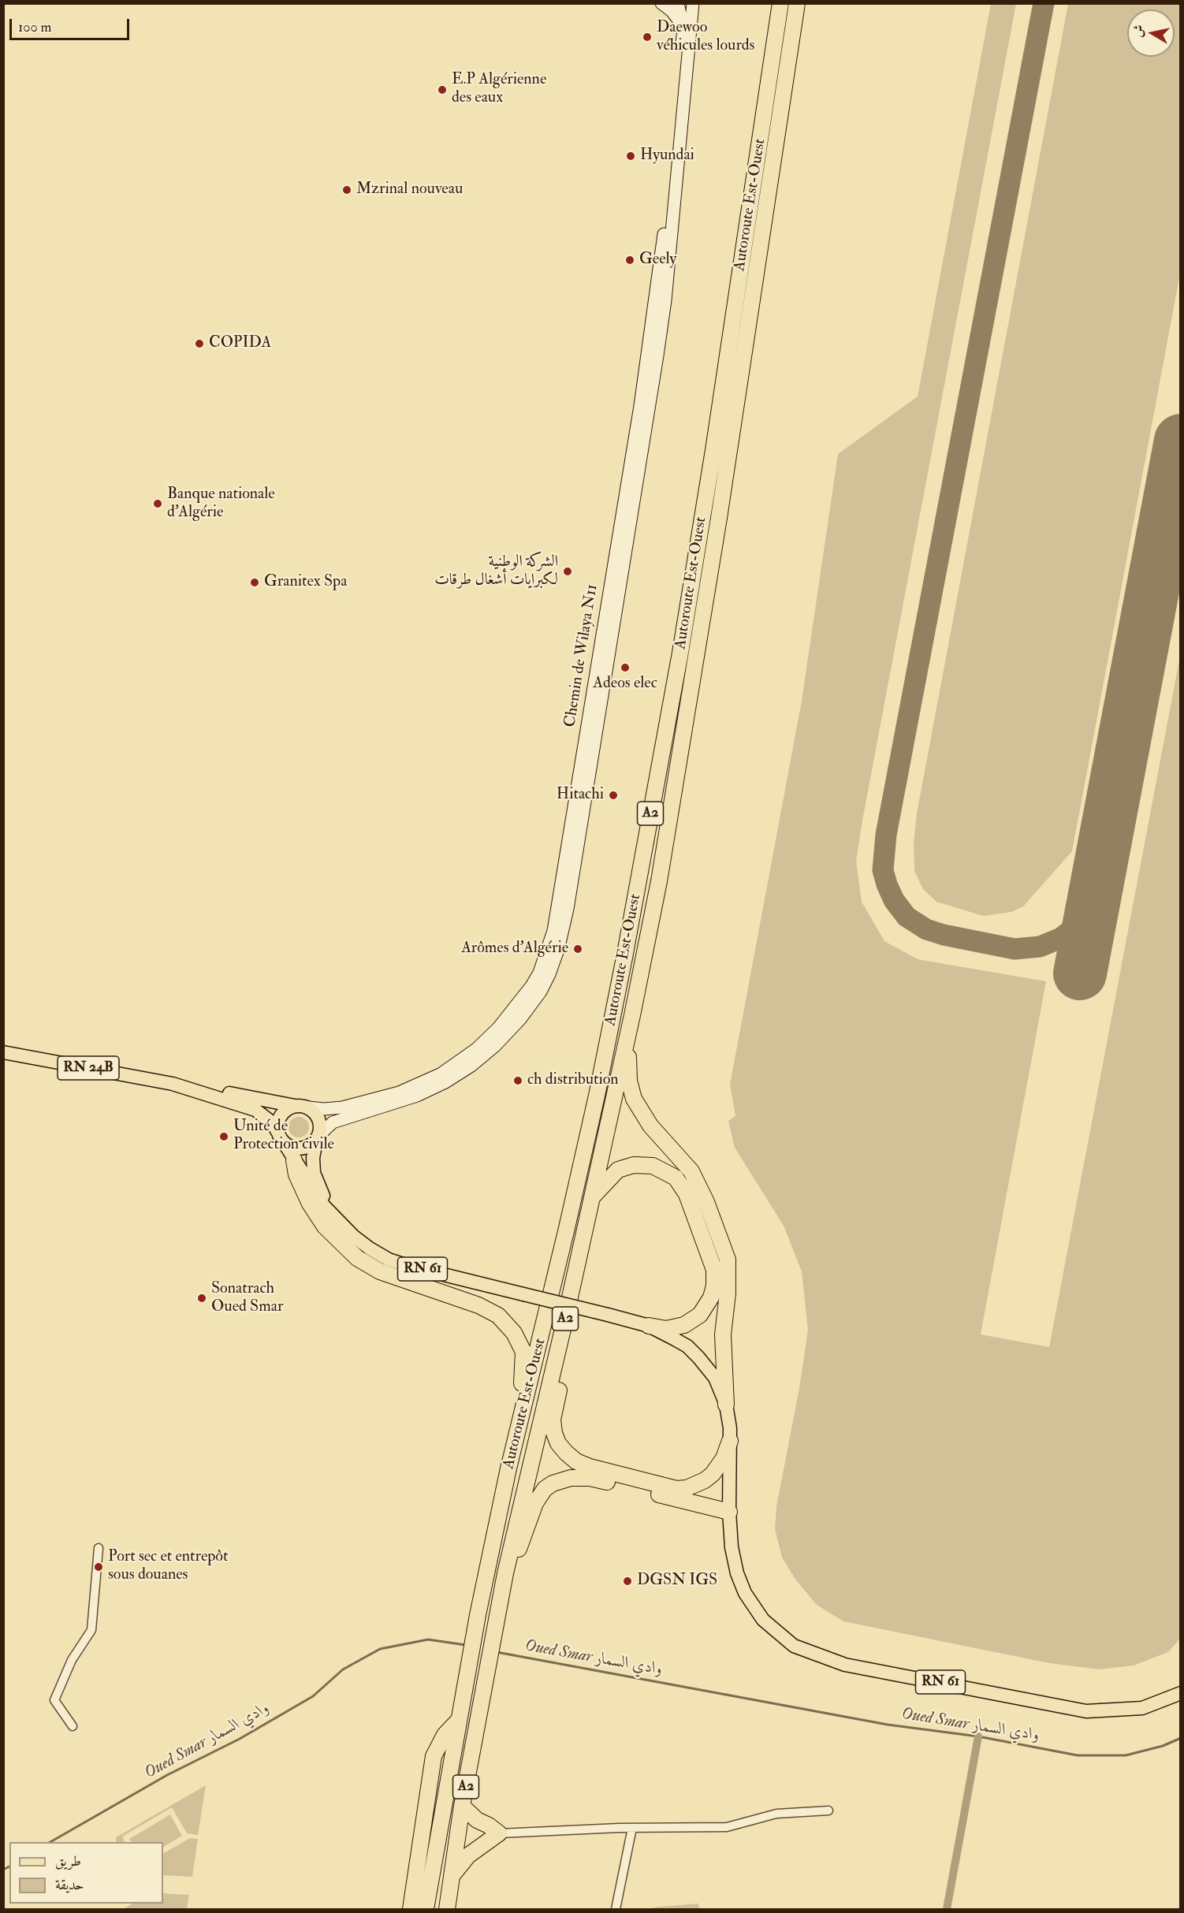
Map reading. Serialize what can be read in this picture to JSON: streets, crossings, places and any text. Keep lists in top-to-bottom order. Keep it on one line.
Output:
{"streets":{"highway":["Autoroute Est-Ouest","A2"],"main road":["Chemin de Wilaya N11","RN 24B","RN 61"]},"crossings":[["Chemin de Wilaya N11","RN 61"]],"water":["Oued Smar وادي السمار"],"places":["Daewoo véhicules lourds","E.P Algérienne des eaux","Hyundai","Mzrinal nouveau","Geely","COPIDA","Banque nationale d'Algérie","الشركة الوطنية لكبرايات أشغال طرقات","Granitex Spa","Adeos elec","Hitachi","Arômes d'Algérie","ch distribution","Unité de Protection civile","Sonatrach Oued Smar","Port sec et entrepôt sous douanes","DGSN IGS"],"legend":["طريق","حديقة"],"scale_bar":"100 m","north":"left"}
